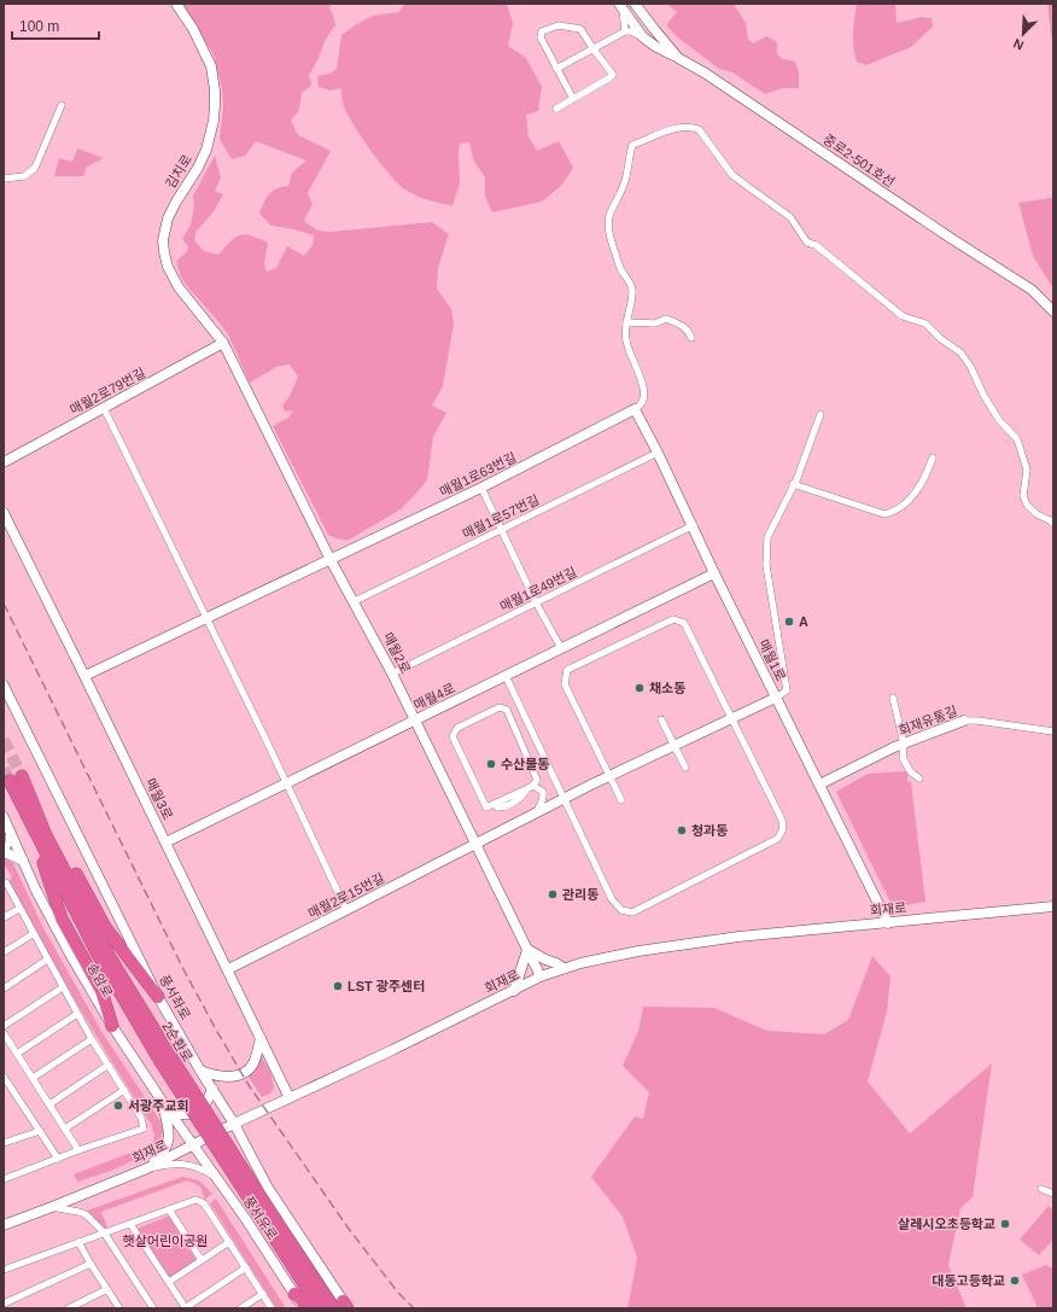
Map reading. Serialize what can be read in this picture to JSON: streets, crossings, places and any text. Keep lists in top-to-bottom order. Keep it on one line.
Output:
{"streets":{"highway":["2순환로"],"street":["중로2-501호선","김치로","매월2로79번길","매월1로63번길","매월1로57번길","매월1로49번길","매월2로","매월1로","매월4로","회재유통길","매월3로","매월2로15번길","회재로","송암로","풍서좌로","풍서우로"]},"crossings":[["김치로","매월2로79번길"],["김치로","매월2로"],["매월2로79번길","매월2로"],["매월1로63번길","매월2로"],["매월1로63번길","매월1로"],["매월1로63번길","매월3로"],["매월1로57번길","매월2로"],["매월1로57번길","매월1로"],["매월1로49번길","매월2로"],["매월1로49번길","매월1로"],["매월2로","매월4로"],["매월2로","매월2로15번길"],["매월2로","회재로"],["매월1로","매월4로"],["매월1로","회재유통길"],["매월1로","매월2로15번길"],["매월1로","회재로"],["매월4로","매월3로"],["매월3로","매월2로15번길"],["매월3로","회재로"],["회재로","송암로"],["회재로","풍서좌로"],["회재로","풍서우로"],["송암로","풍서우로"],["풍서좌로","2순환로"]],"parks":["햇살어린이공원"],"places":["A","채소동","수산물동","청과동","관리동","LST 광주센터","서광주교회","살레시오초등학교","대동고등학교"],"scale_bar":"100 m","north":"bottom left"}
